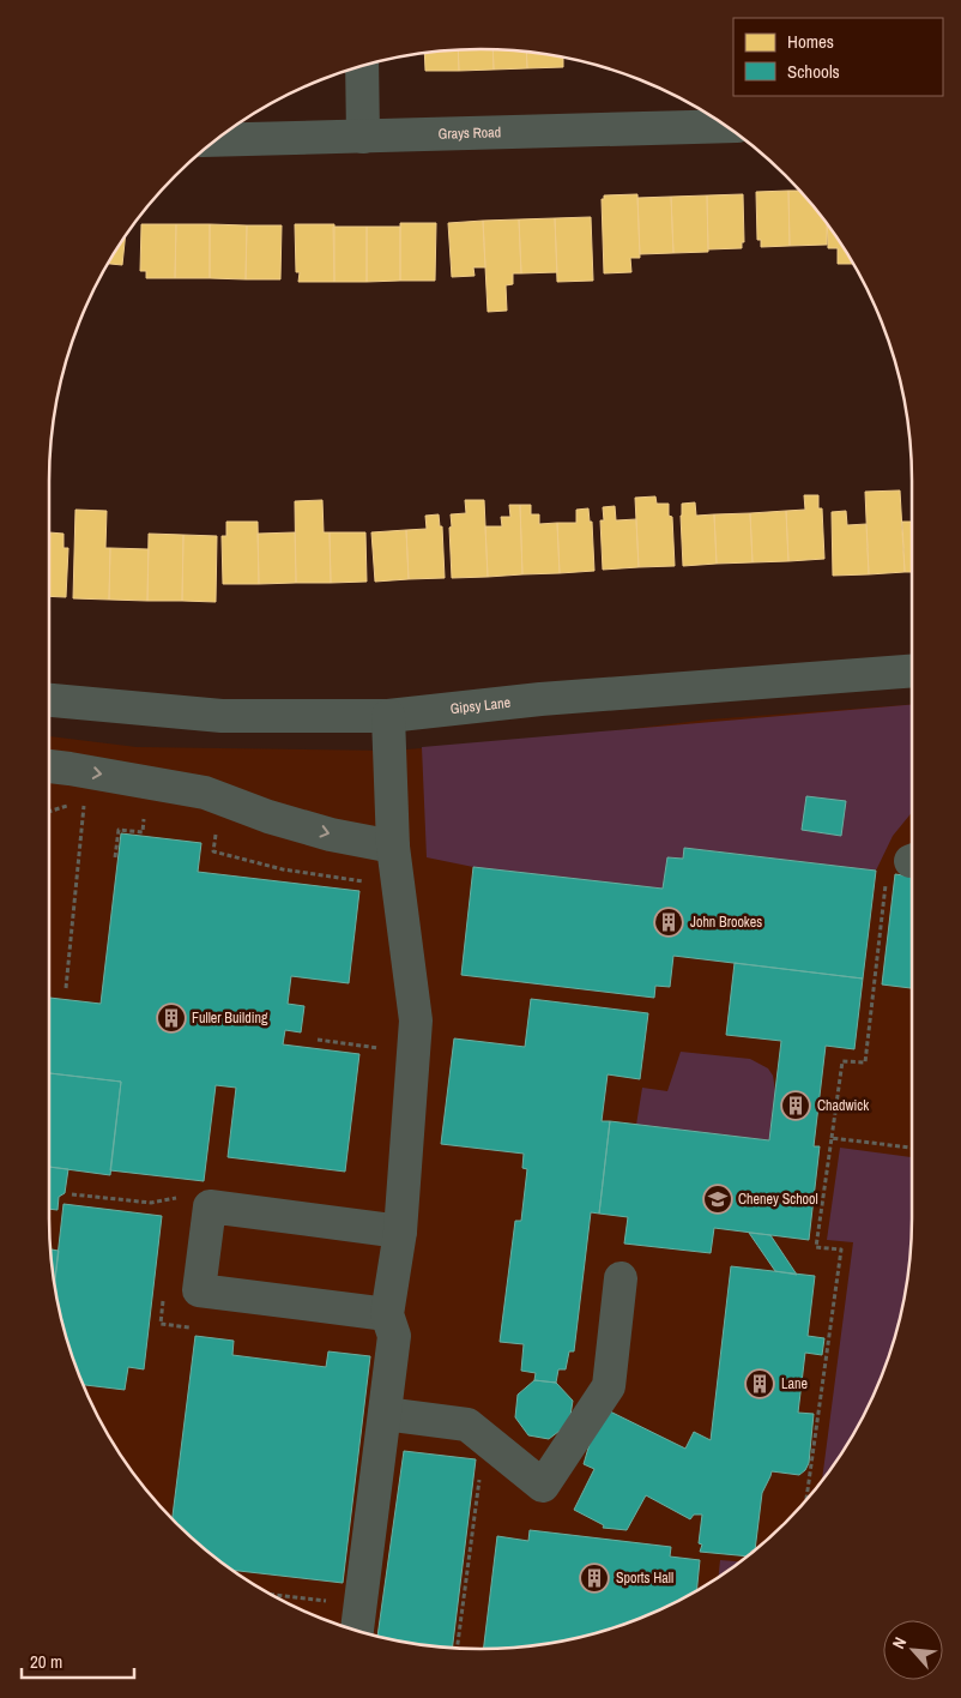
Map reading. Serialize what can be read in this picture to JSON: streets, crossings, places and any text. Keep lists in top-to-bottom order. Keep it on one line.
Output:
{"streets":{"street":["Grays Road","Gipsy Lane"]},"places":{"building":["John Brookes","Fuller Building","Chadwick","Lane","Sports Hall"],"school or university":["Cheney School"]},"legend":["Homes","Schools"],"scale_bar":"20 m","north":"top left"}
